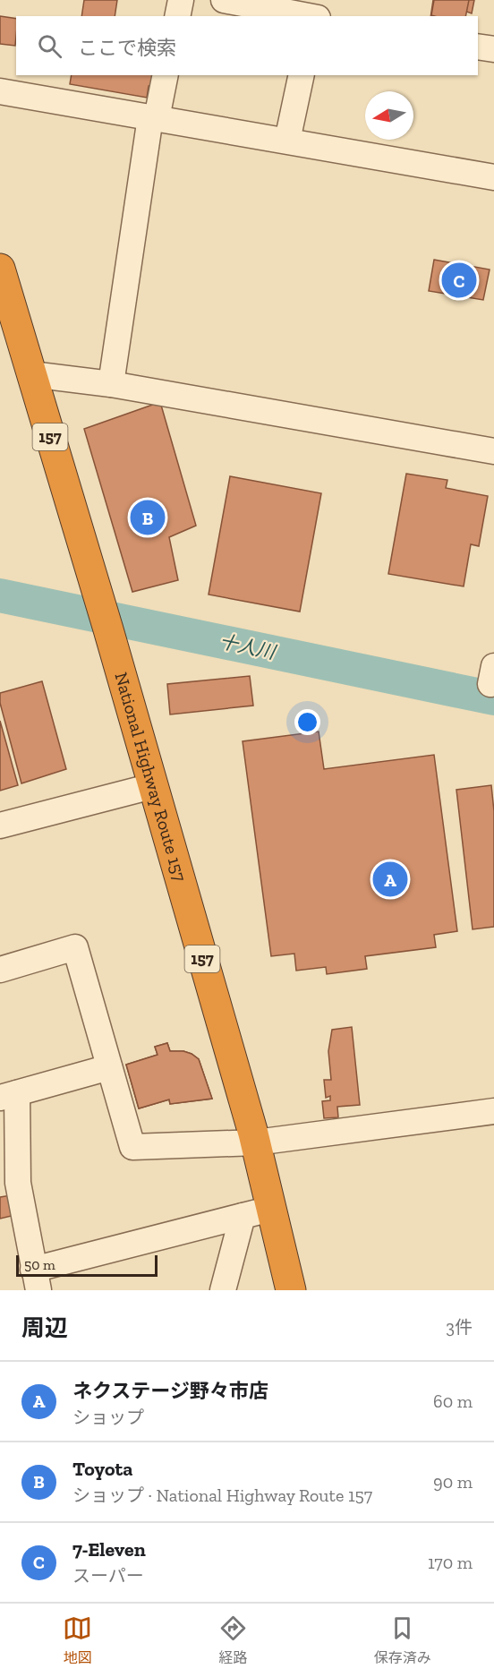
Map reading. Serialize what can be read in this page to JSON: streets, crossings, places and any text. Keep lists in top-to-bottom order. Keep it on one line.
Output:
{"streets":{"highway":["157","National Highway Route 157"]},"water":["十人川"],"scale_bar":"50 m","north":"left","page":{"search":"ここで検索","pins":["C","B","A"],"scale":"50 m","heading":["周辺","3件"],"list":[{"mark":"A","name":"ネクステージ野々市店","note":"ショップ","value":"60 m"},{"mark":"B","name":"Toyota","note":"ショップ · National Highway Route 157","value":"90 m"},{"mark":"C","name":"7-Eleven","note":"スーパー","value":"170 m"}],"nav":["地図","経路","保存済み"]}}
